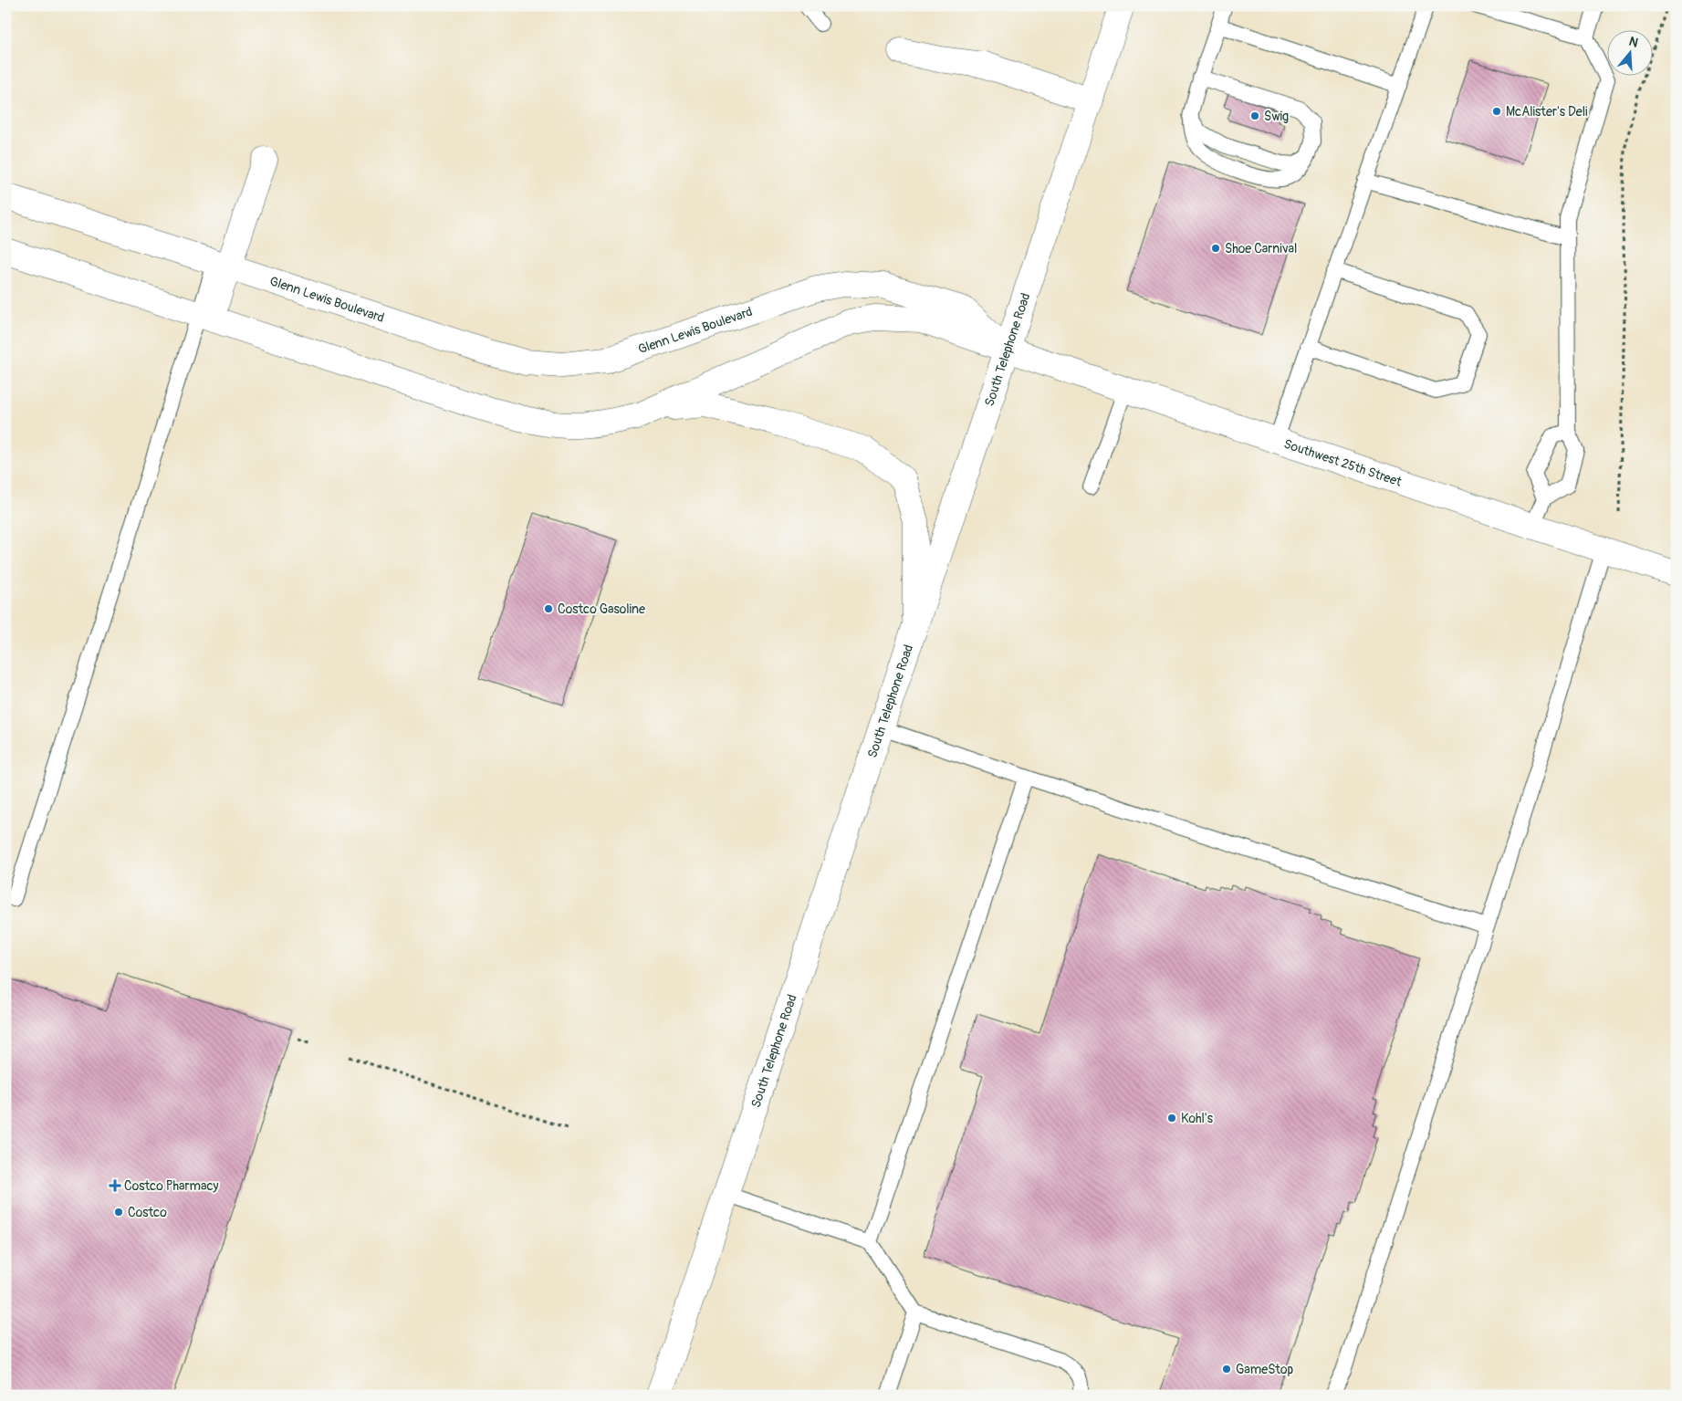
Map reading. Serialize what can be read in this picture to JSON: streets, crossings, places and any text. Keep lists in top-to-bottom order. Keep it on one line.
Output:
{"streets":{"street":["Glenn Lewis Boulevard","South Telephone Road","Southwest 25th Street"]},"crossings":[["Glenn Lewis Boulevard","South Telephone Road"],["Glenn Lewis Boulevard","Southwest 25th Street"],["South Telephone Road","Southwest 25th Street"]],"places":{"other":["McAlister's Deli","Swig","Shoe Carnival","Costco Gasoline","Kohl's","Costco","GameStop"],"health":["Costco Pharmacy"]},"north":"top"}
